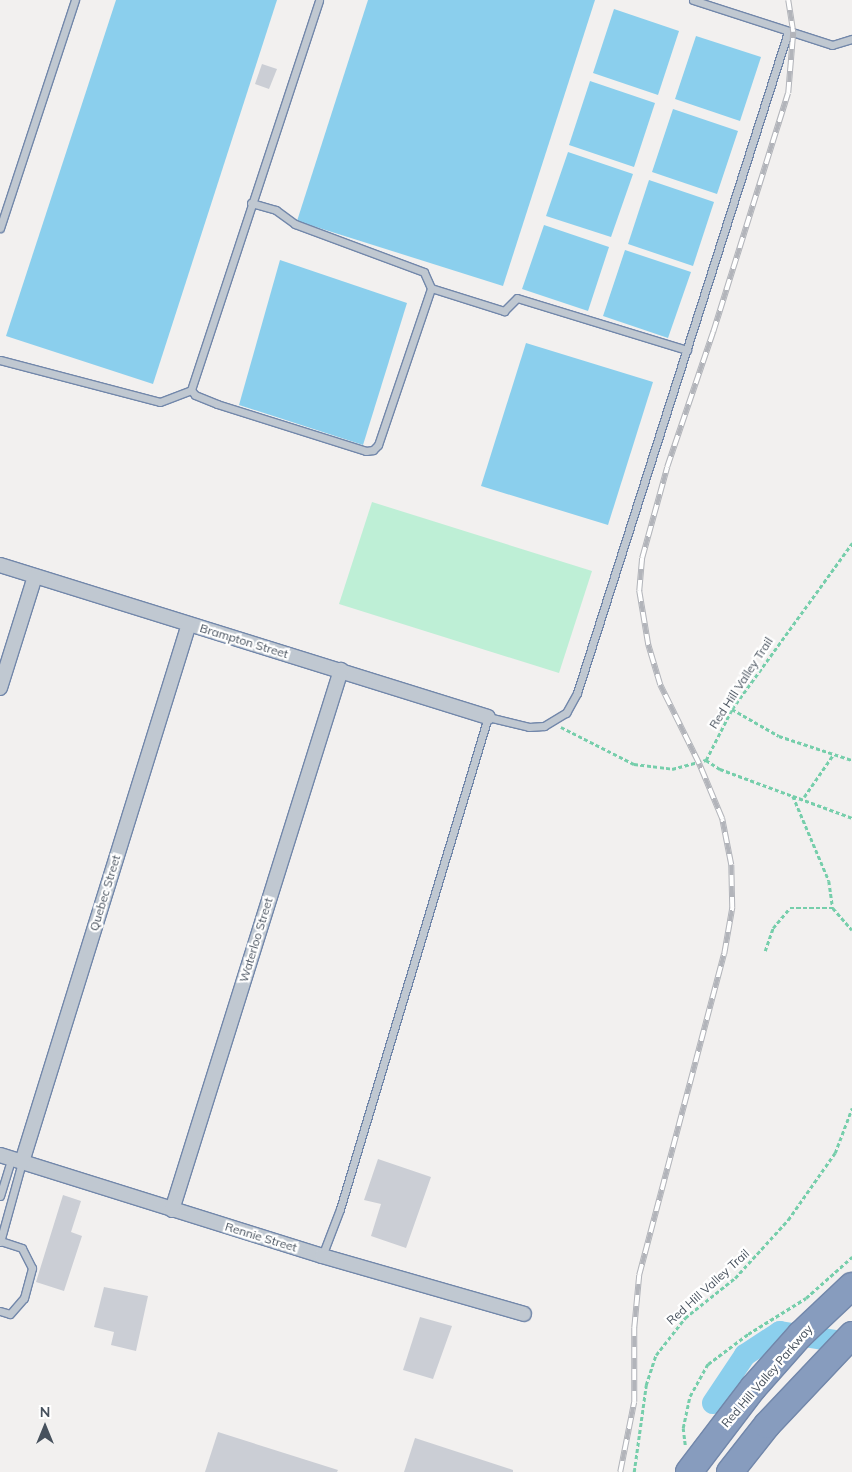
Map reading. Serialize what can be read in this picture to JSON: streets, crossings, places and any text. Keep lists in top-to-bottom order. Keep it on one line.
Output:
{"streets":{"highway":["Red Hill Valley Parkway"],"street":["Brampton Street","Quebec Street","Waterloo Street","Rennie Street"],"path":["Red Hill Valley Trail"]},"crossings":[["Brampton Street","Quebec Street"],["Brampton Street","Waterloo Street"],["Quebec Street","Rennie Street"],["Waterloo Street","Rennie Street"]],"north":"top"}
